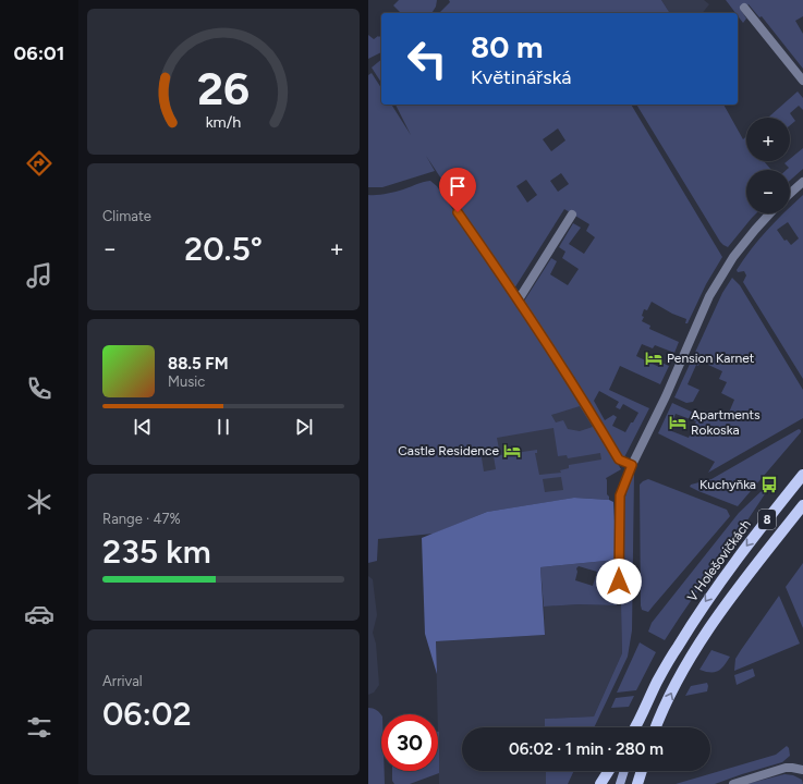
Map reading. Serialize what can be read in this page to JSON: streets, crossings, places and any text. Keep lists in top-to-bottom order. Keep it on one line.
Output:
{"streets":{"main road":["8","V Holešovičkách"]},"crossings":[["8","V Holešovičkách"]],"places":{"hotel":["Pension Karnet","Apartments Rokoska","Castle Residence"],"bus stop":["Kuchyňka"]},"page":{"tabs":"06:01","turn":["80 m","Květinářská"],"map_buttons":["+","−"],"tile":["Climate",["Range · 47%","235 km"],["Arrival","06:02"]],"heat":["−","20.5°","+"],"song":["88.5 FM","Music"],"limit":"30","trip":"06:02 · 1 min · 280 m","gauge":["26","km/h"]}}
